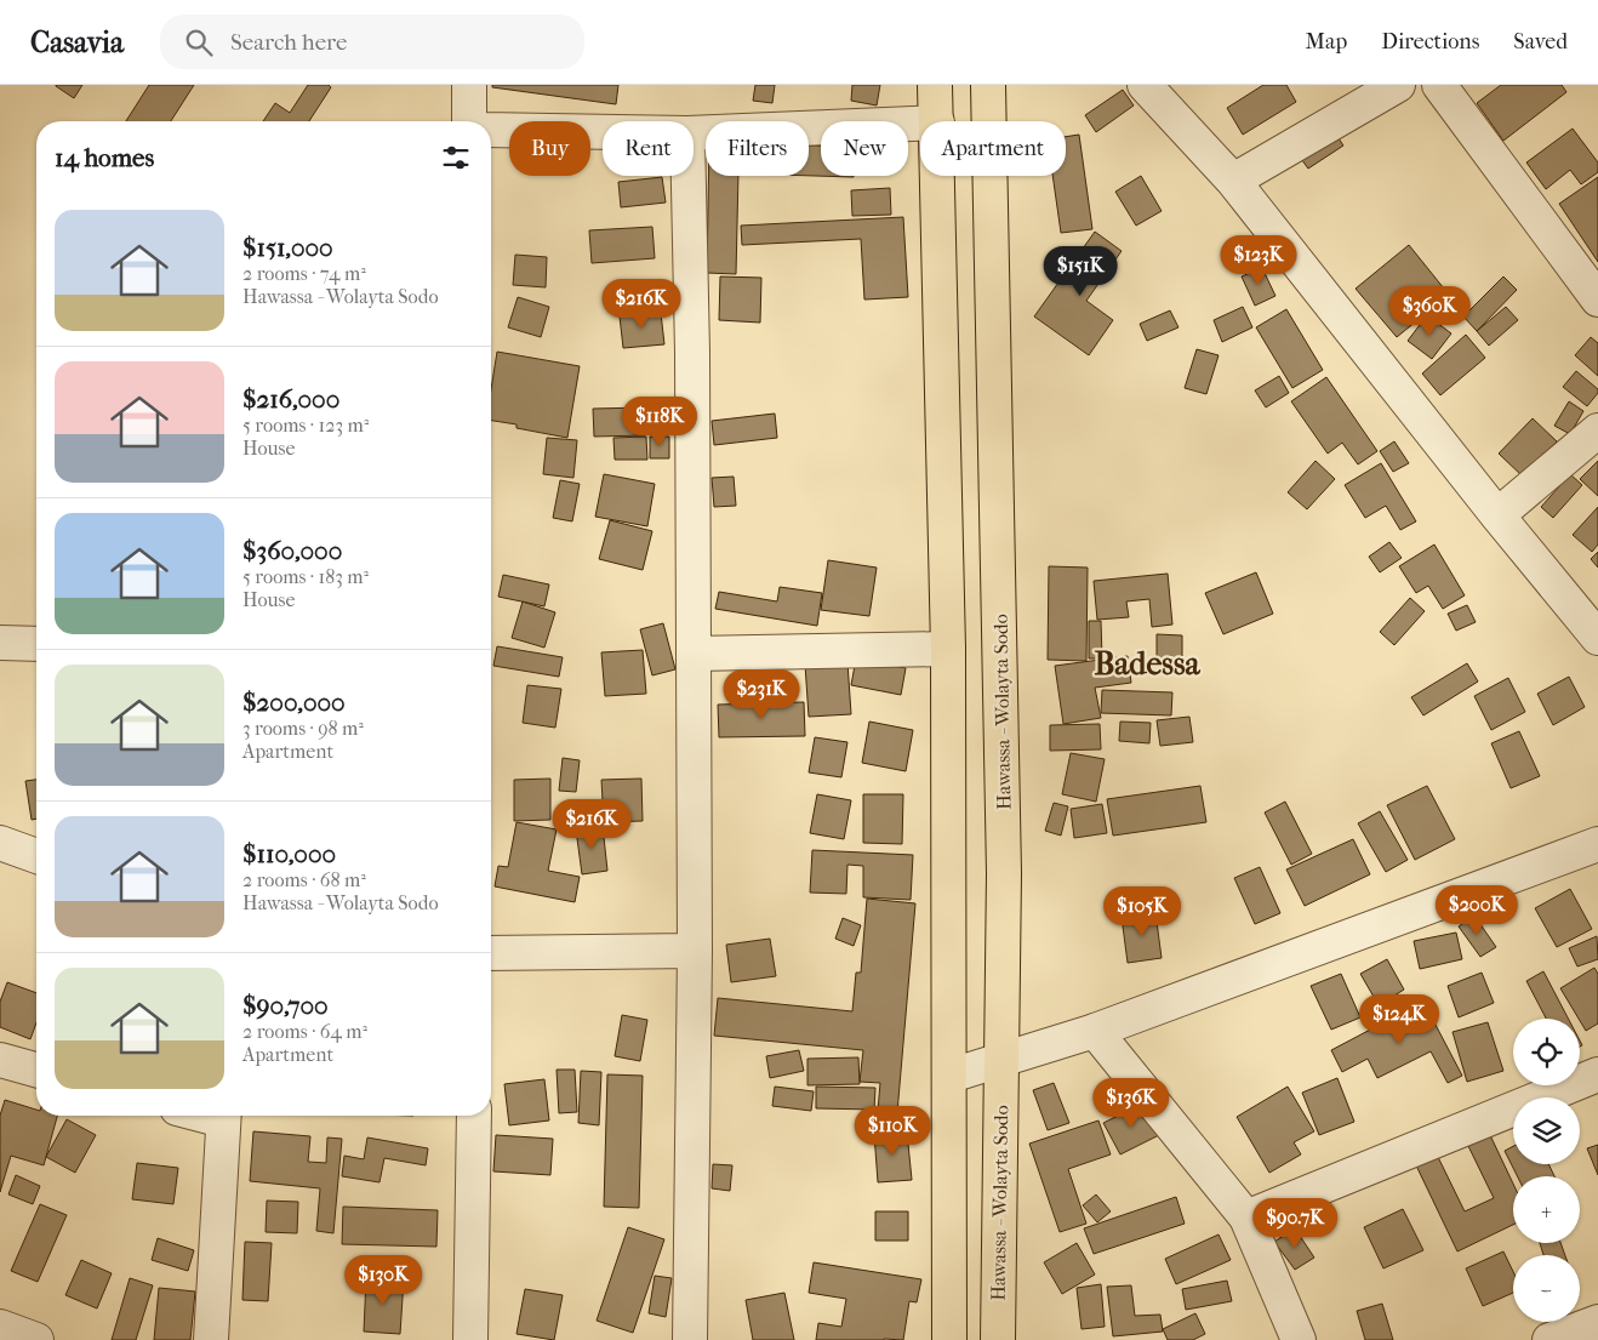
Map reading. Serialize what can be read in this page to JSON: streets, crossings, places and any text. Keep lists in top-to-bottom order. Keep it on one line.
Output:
{"streets":{"main road":["Hawassa - Wolayta Sodo"]},"districts":["Badessa"],"page":{"header":"Casavia","search":"Search here","nav":["Map","Directions","Saved"],"chip":["Buy","Rent","Filters","New","Apartment"],"heading":"14 homes","list":[{"name":"$151,000","note":"2 rooms · 74 m² · Hawassa - Wolayta Sodo"},{"name":"$216,000","note":"5 rooms · 123 m² · House"},{"name":"$360,000","note":"5 rooms · 183 m² · House"},{"name":"$200,000","note":"3 rooms · 98 m² · Apartment"},{"name":"$110,000","note":"2 rooms · 68 m² · Hawassa - Wolayta Sodo"},{"name":"$90,700","note":"2 rooms · 64 m² · Apartment"}],"price":["$123K","$151K","$216K","$360K","$118K","$231K","$216K","$200K","$105K","$124K","$136K","$110K","$90.7K","$130K"],"map_buttons":["+","−"]}}
